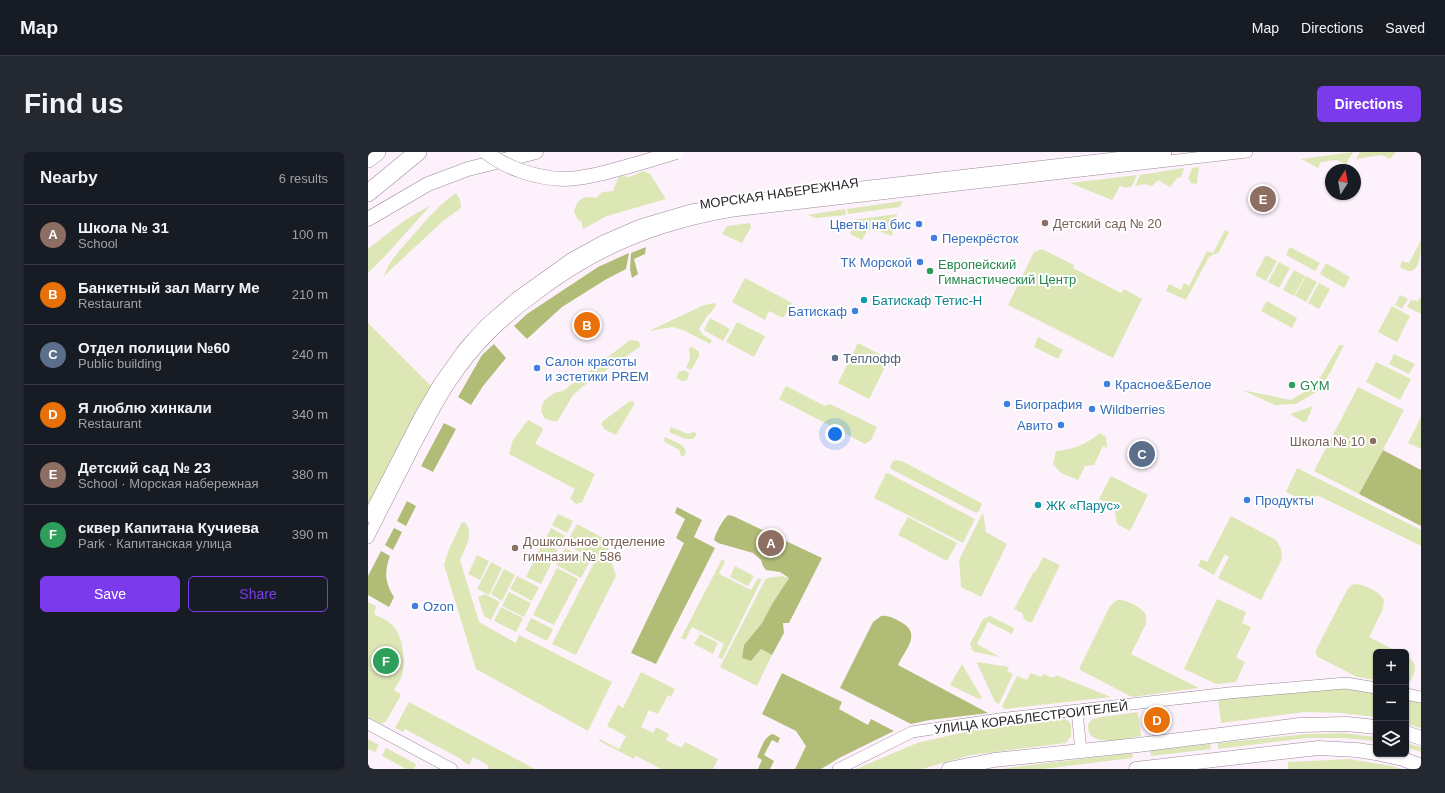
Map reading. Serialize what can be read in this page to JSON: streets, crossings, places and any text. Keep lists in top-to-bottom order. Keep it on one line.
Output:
{"streets":{"street":["МОРСКАЯ НАБЕРЕЖНАЯ","УЛИЦА КОРАБЛЕСТРОИТЕЛЕЙ"]},"places":["Детский сад № 20","Цветы на бис","Перекрёсток","ТК Морской","Европейский Гимнастический Центр","Батискаф Тетис-Н","Батискаф","Теплофф","Салон красоты и эстетики PREM","Красное&Белое","GYM","Биография","Wildberries","Авито","Школа № 10","Продукты","ЖК «Парус»","Дошкольное отделение гимназии № 586","Ozon"],"north":"top","page":{"header":"Map","nav":["Map","Directions","Saved"],"buttons":["Directions",["Save","Share"]],"title":"Find us","heading":["Nearby","6 results"],"pins":["E","B","C","A","F","D"],"list":[{"mark":"A","name":"Школа № 31","note":"School","value":"100 m"},{"mark":"B","name":"Банкетный зал Marry Me","note":"Restaurant","value":"210 m"},{"mark":"C","name":"Отдел полиции №60","note":"Public building","value":"240 m"},{"mark":"D","name":"Я люблю хинкали","note":"Restaurant","value":"340 m"},{"mark":"E","name":"Детский сад № 23","note":"School · Морская набережная","value":"380 m"},{"mark":"F","name":"сквер Капитана Кучиева","note":"Park · Капитанская улица","value":"390 m"}],"map_buttons":["+","−"]}}
